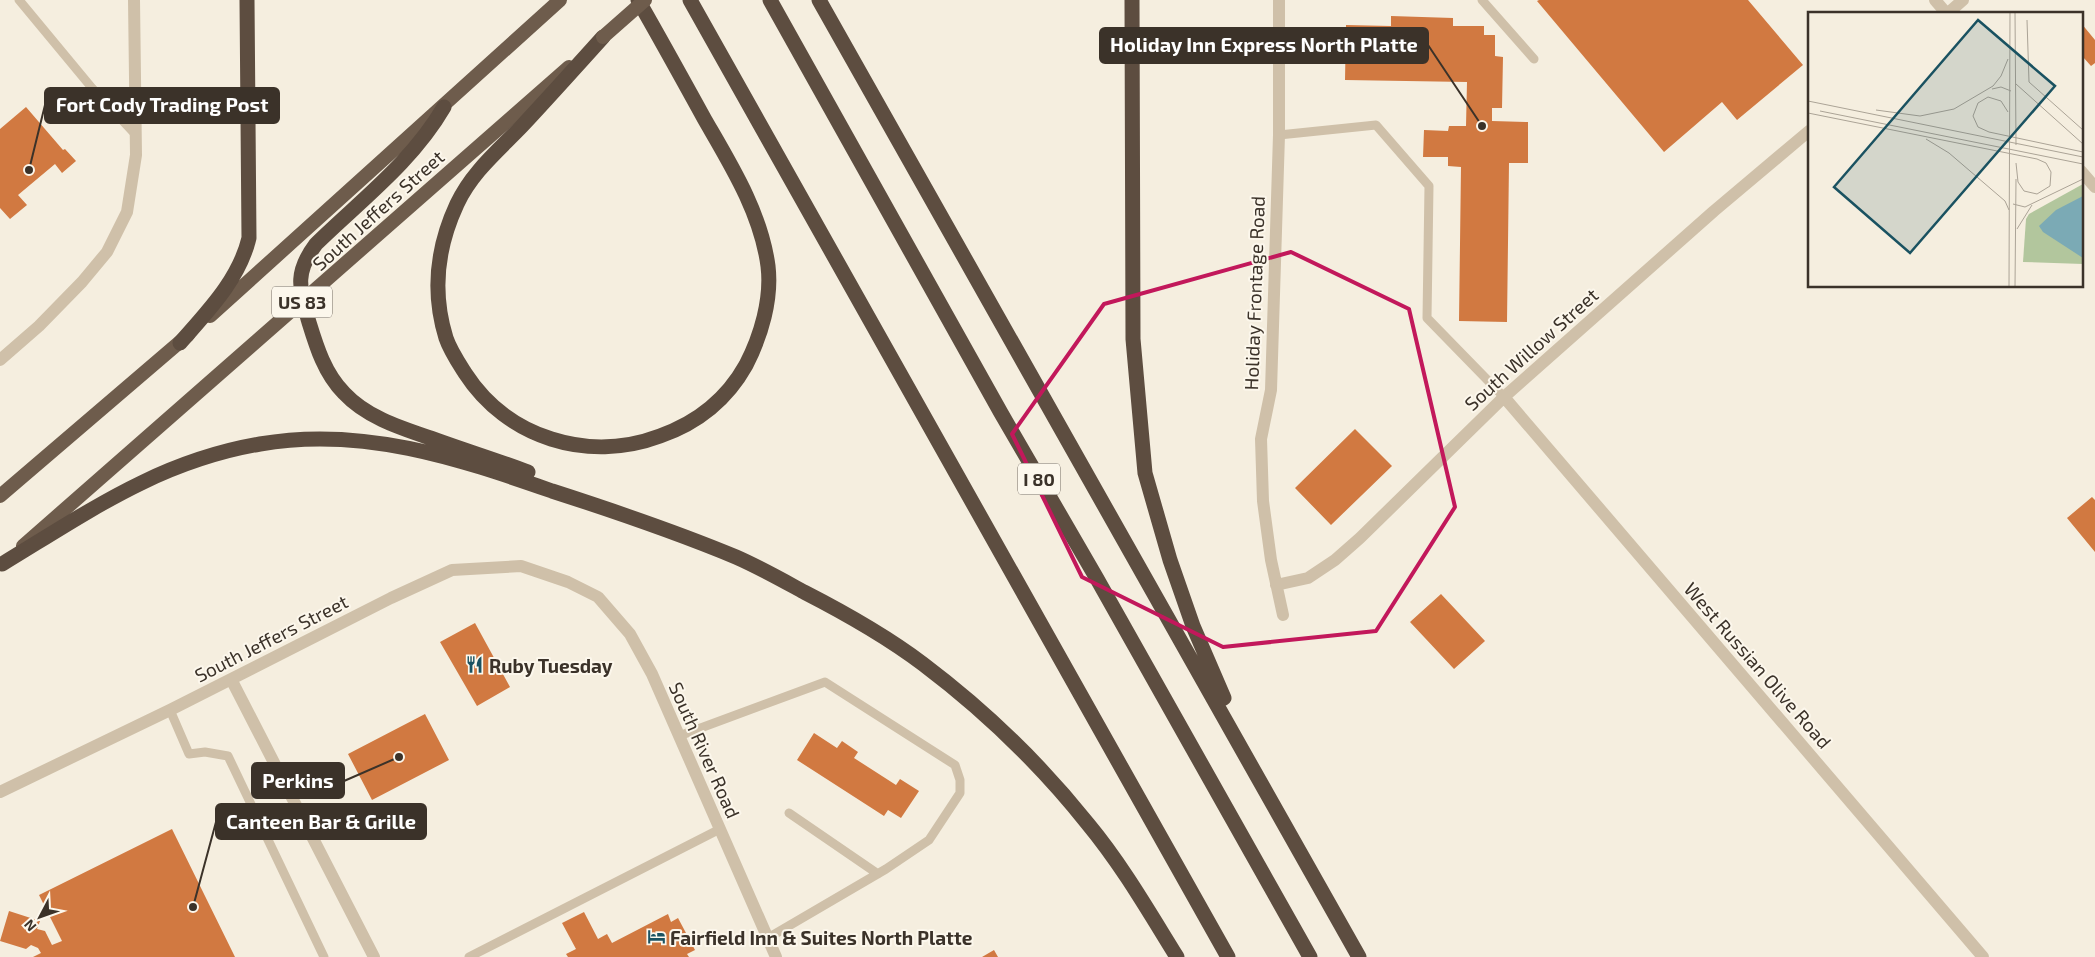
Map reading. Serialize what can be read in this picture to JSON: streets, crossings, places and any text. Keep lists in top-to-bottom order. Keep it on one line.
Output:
{"streets":{"highway":["South Jeffers Street","US 83","I 80"],"street":["Holiday Frontage Road","South Willow Street","West Russian Olive Road","South River Road"]},"crossings":[["South Jeffers Street","South River Road"],["Holiday Frontage Road","South Willow Street"],["South Willow Street","West Russian Olive Road"]],"places":{"other":["Holiday Inn Express North Platte","Fort Cody Trading Post","Perkins","Canteen Bar & Grille"],"restaurant":["Ruby Tuesday"],"hotel":["Fairfield Inn & Suites North Platte"]},"north":"bottom left"}
